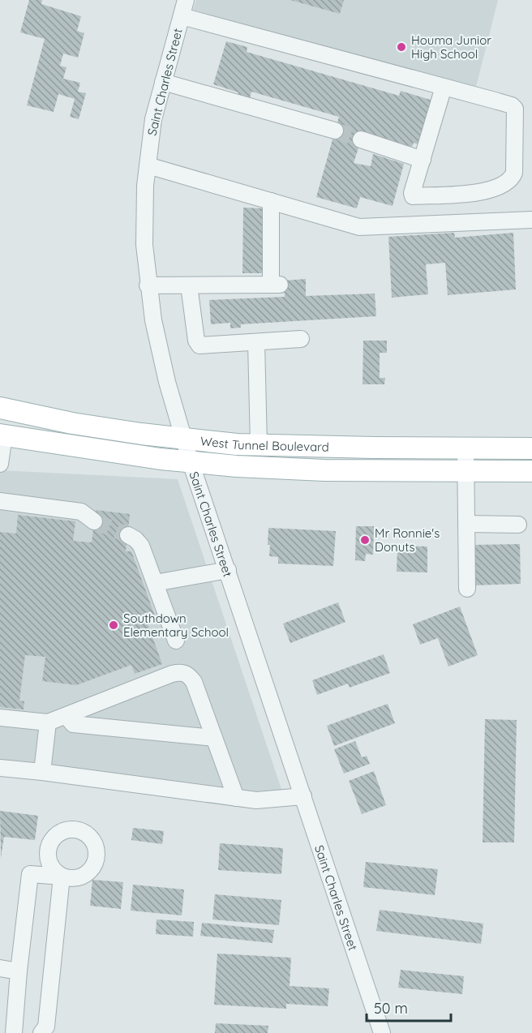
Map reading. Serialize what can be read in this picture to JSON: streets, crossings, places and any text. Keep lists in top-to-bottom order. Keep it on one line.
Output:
{"streets":{"main road":["West Tunnel Boulevard"],"street":["Saint Charles Street"]},"crossings":[["Saint Charles Street","West Tunnel Boulevard"]],"places":["Houma Junior High School","Mr Ronnie's Donuts","Southdown Elementary School"],"scale_bar":"50 m"}
